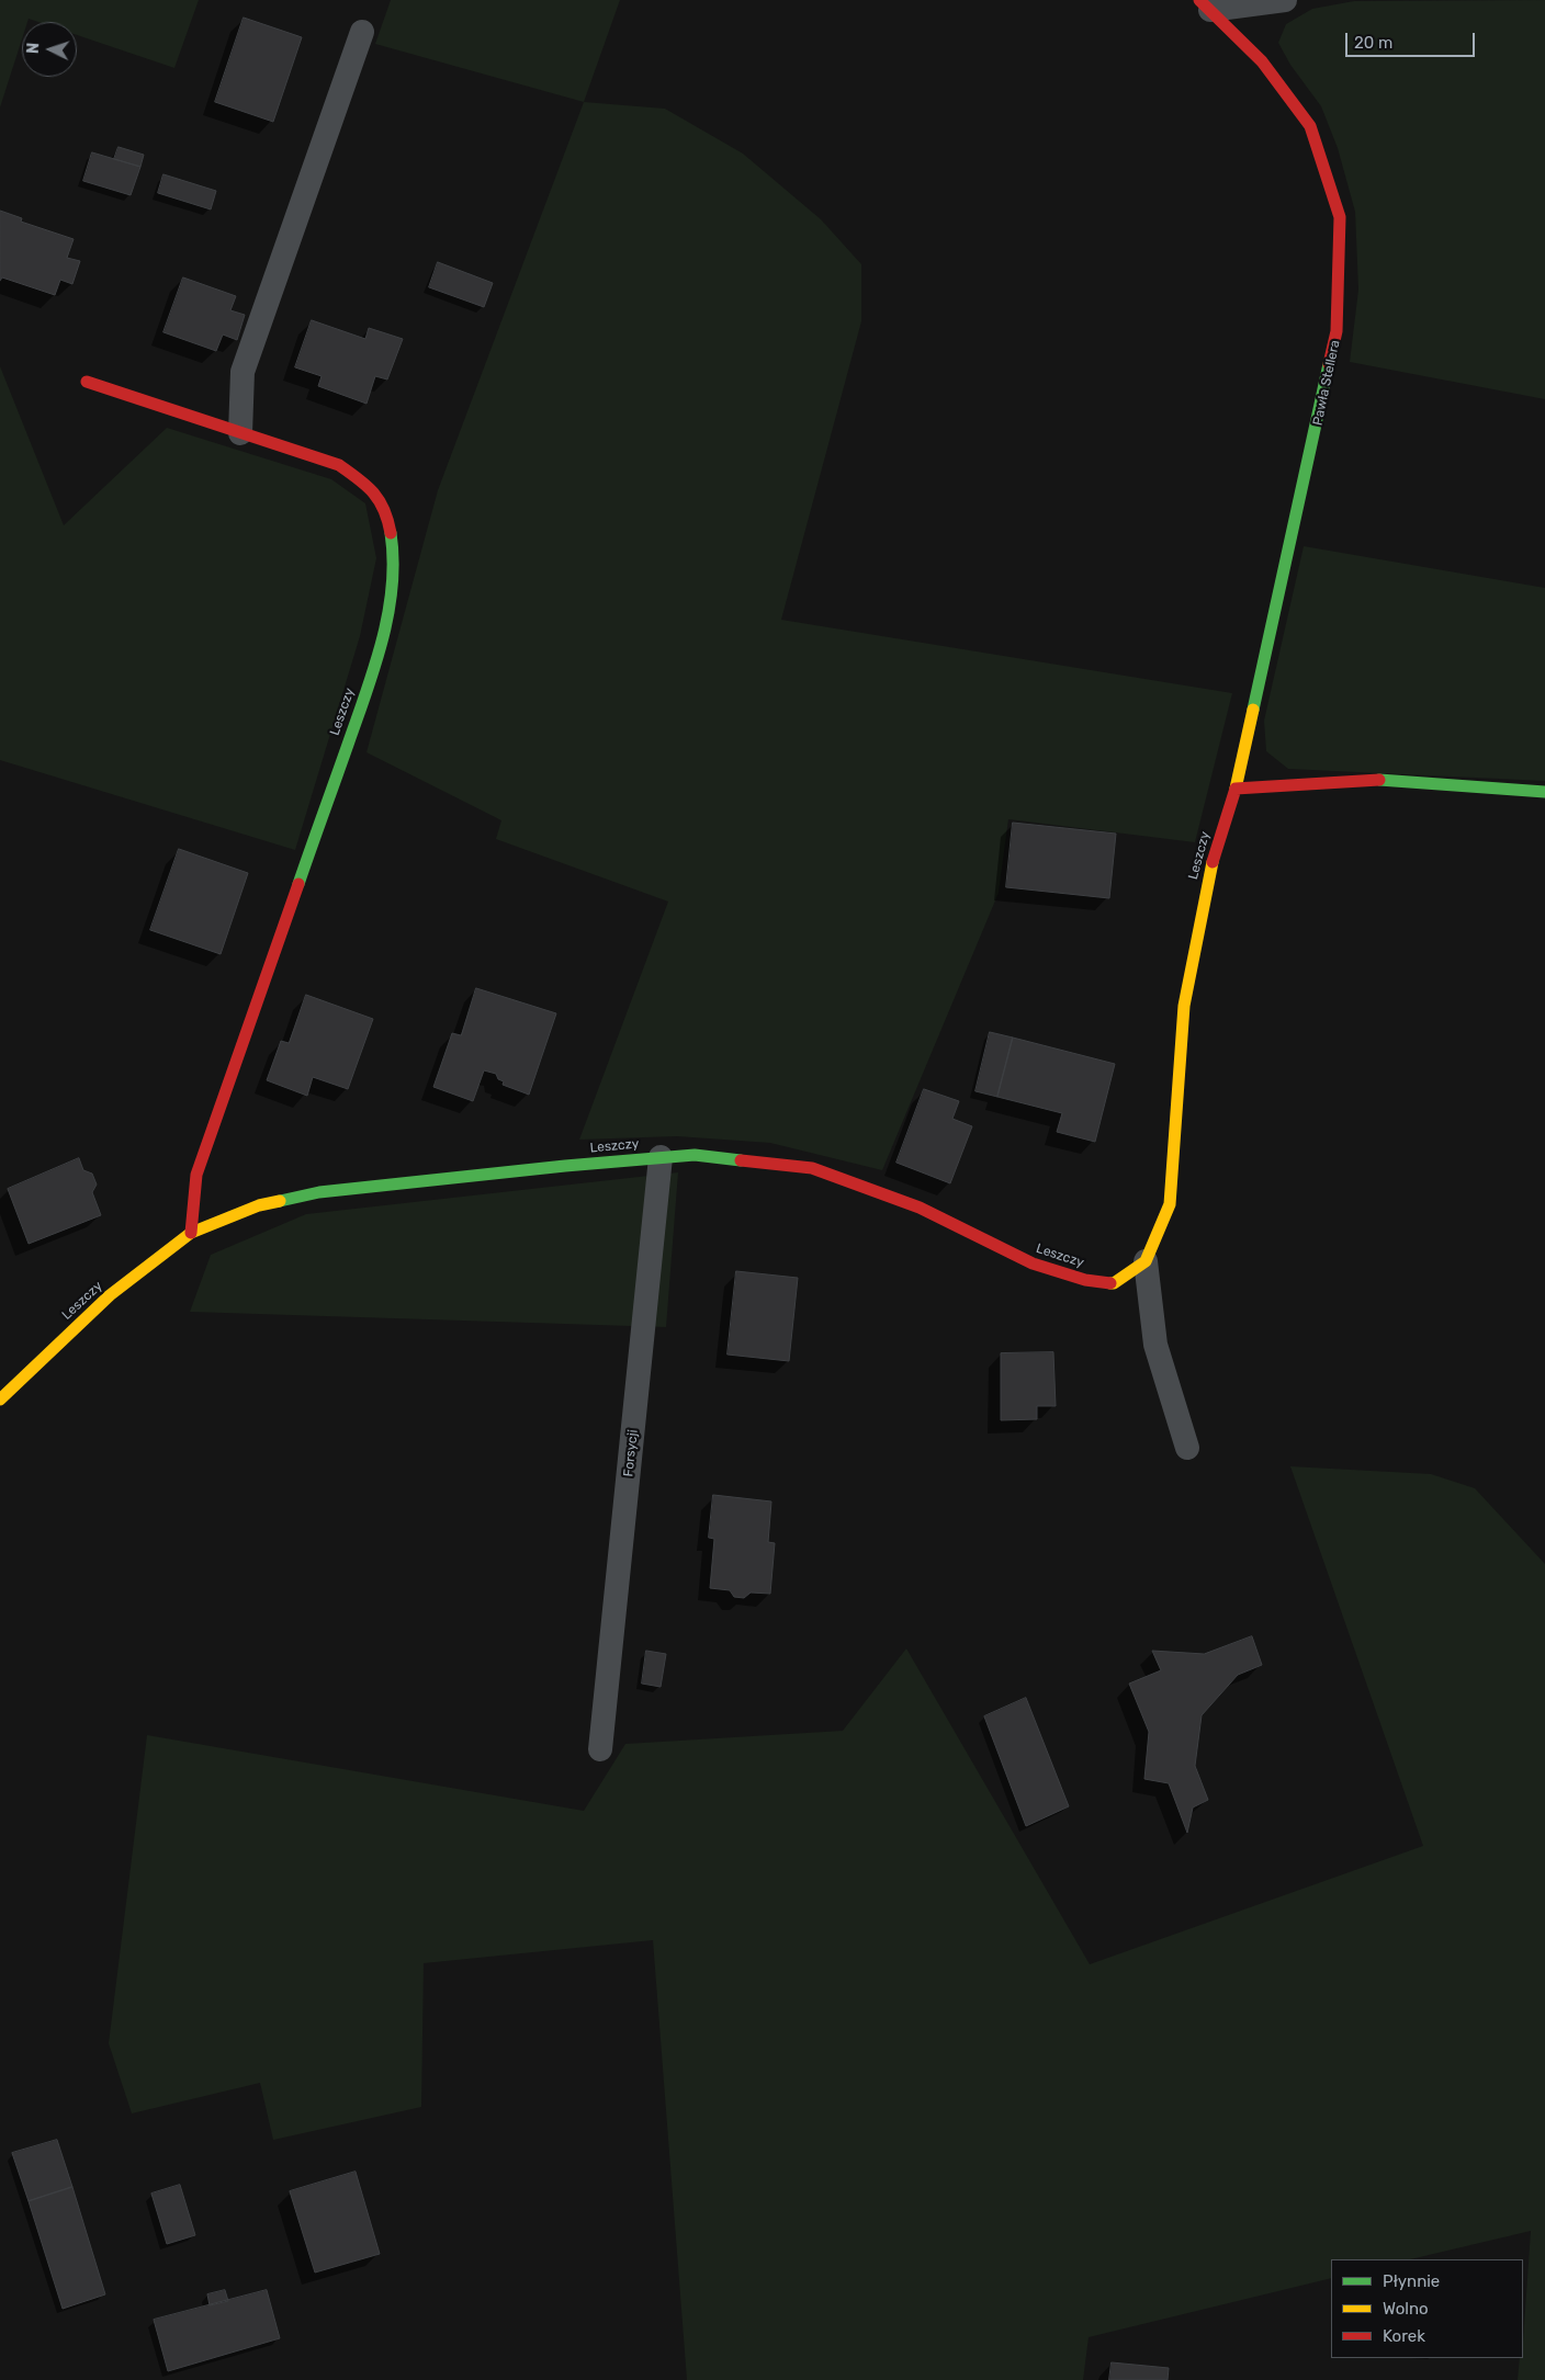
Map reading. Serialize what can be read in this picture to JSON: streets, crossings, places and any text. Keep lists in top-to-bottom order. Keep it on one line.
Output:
{"streets":{"street":["Pawła Stellera","Leszczy"],"lane":["Forsycji"]},"crossings":[["Pawła Stellera","Leszczy"],["Leszczy","Forsycji"]],"legend":["Płynnie","Wolno","Korek"],"scale_bar":"20 m","north":"left"}
